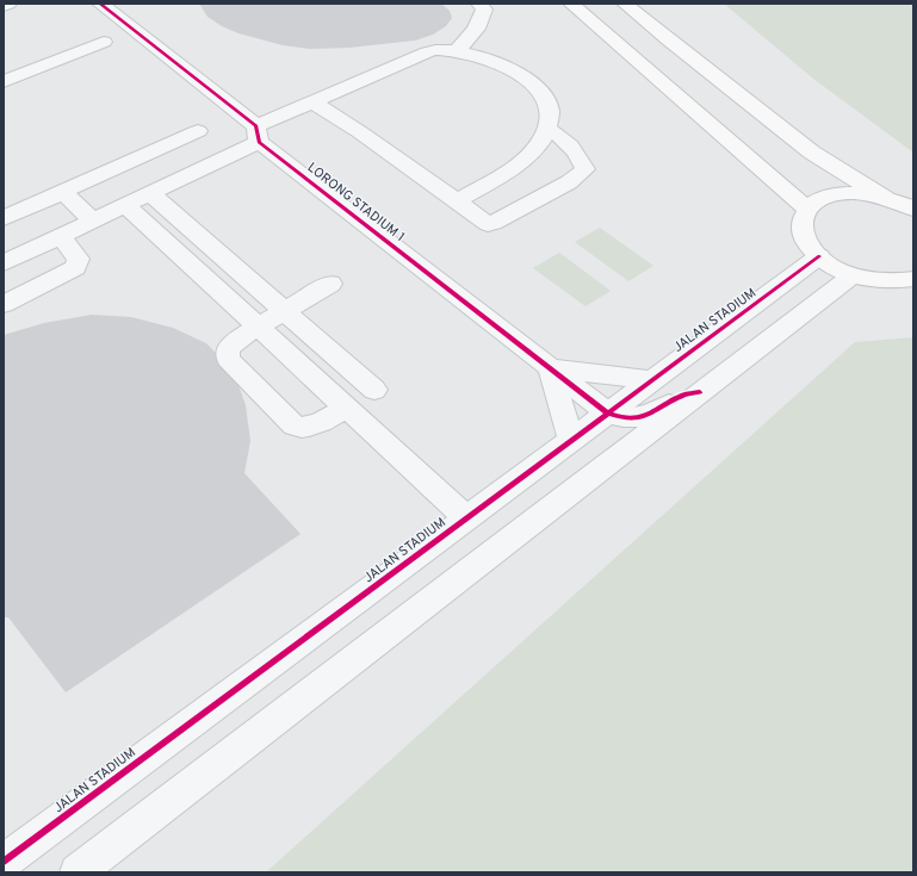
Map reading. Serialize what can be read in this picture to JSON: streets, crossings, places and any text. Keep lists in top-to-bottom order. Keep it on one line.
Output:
{"streets":{"street":["LORONG STADIUM 1","JALAN STADIUM"]},"crossings":[["LORONG STADIUM 1","JALAN STADIUM"]]}
